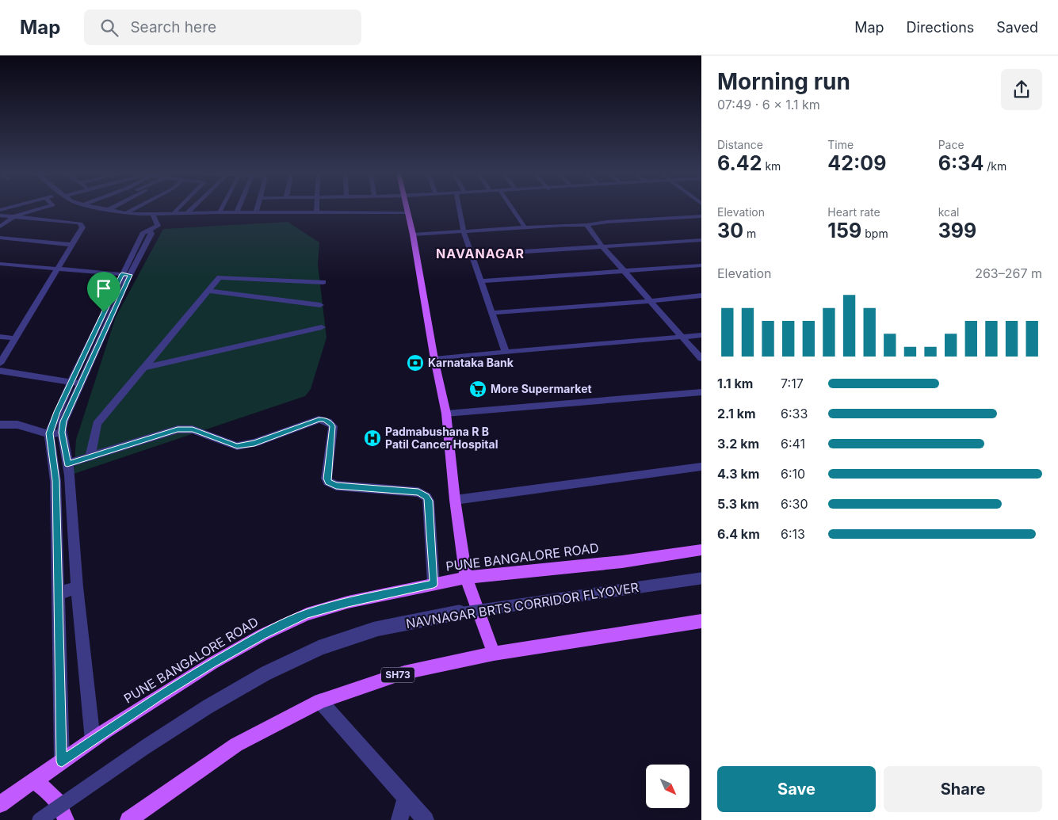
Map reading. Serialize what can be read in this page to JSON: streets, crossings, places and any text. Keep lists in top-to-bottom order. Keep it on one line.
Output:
{"streets":{"main road":["PUNE BANGALORE ROAD","SH73"],"street":["NAVNAGAR BRTS CORRIDOR FLYOVER"]},"districts":["NAVANAGAR"],"places":{"bank":["Karnataka Bank"],"supermarket":["More Supermarket"],"hospital":["Padmabushana R B Patil Cancer Hospital"]},"north":"bottom right","page":{"header":"Map","search":"Search here","nav":["Map","Directions","Saved"],"heading":["Morning run","07:49 · 6 × 1.1 km"],"stats":[["Distance","6.42 km"],["Time","42:09"],["Pace","6:34 /km"],["Elevation","30 m"],["Heart rate","159 bpm"],["kcal","399"]],"chart":["Elevation","263–267 m"],"list":[{"name":"1.1 km","note":"7:17"},{"name":"2.1 km","note":"6:33"},{"name":"3.2 km","note":"6:41"},{"name":"4.3 km","note":"6:10"},{"name":"5.3 km","note":"6:30"},{"name":"6.4 km","note":"6:13"}],"buttons":["Save","Share"]}}
